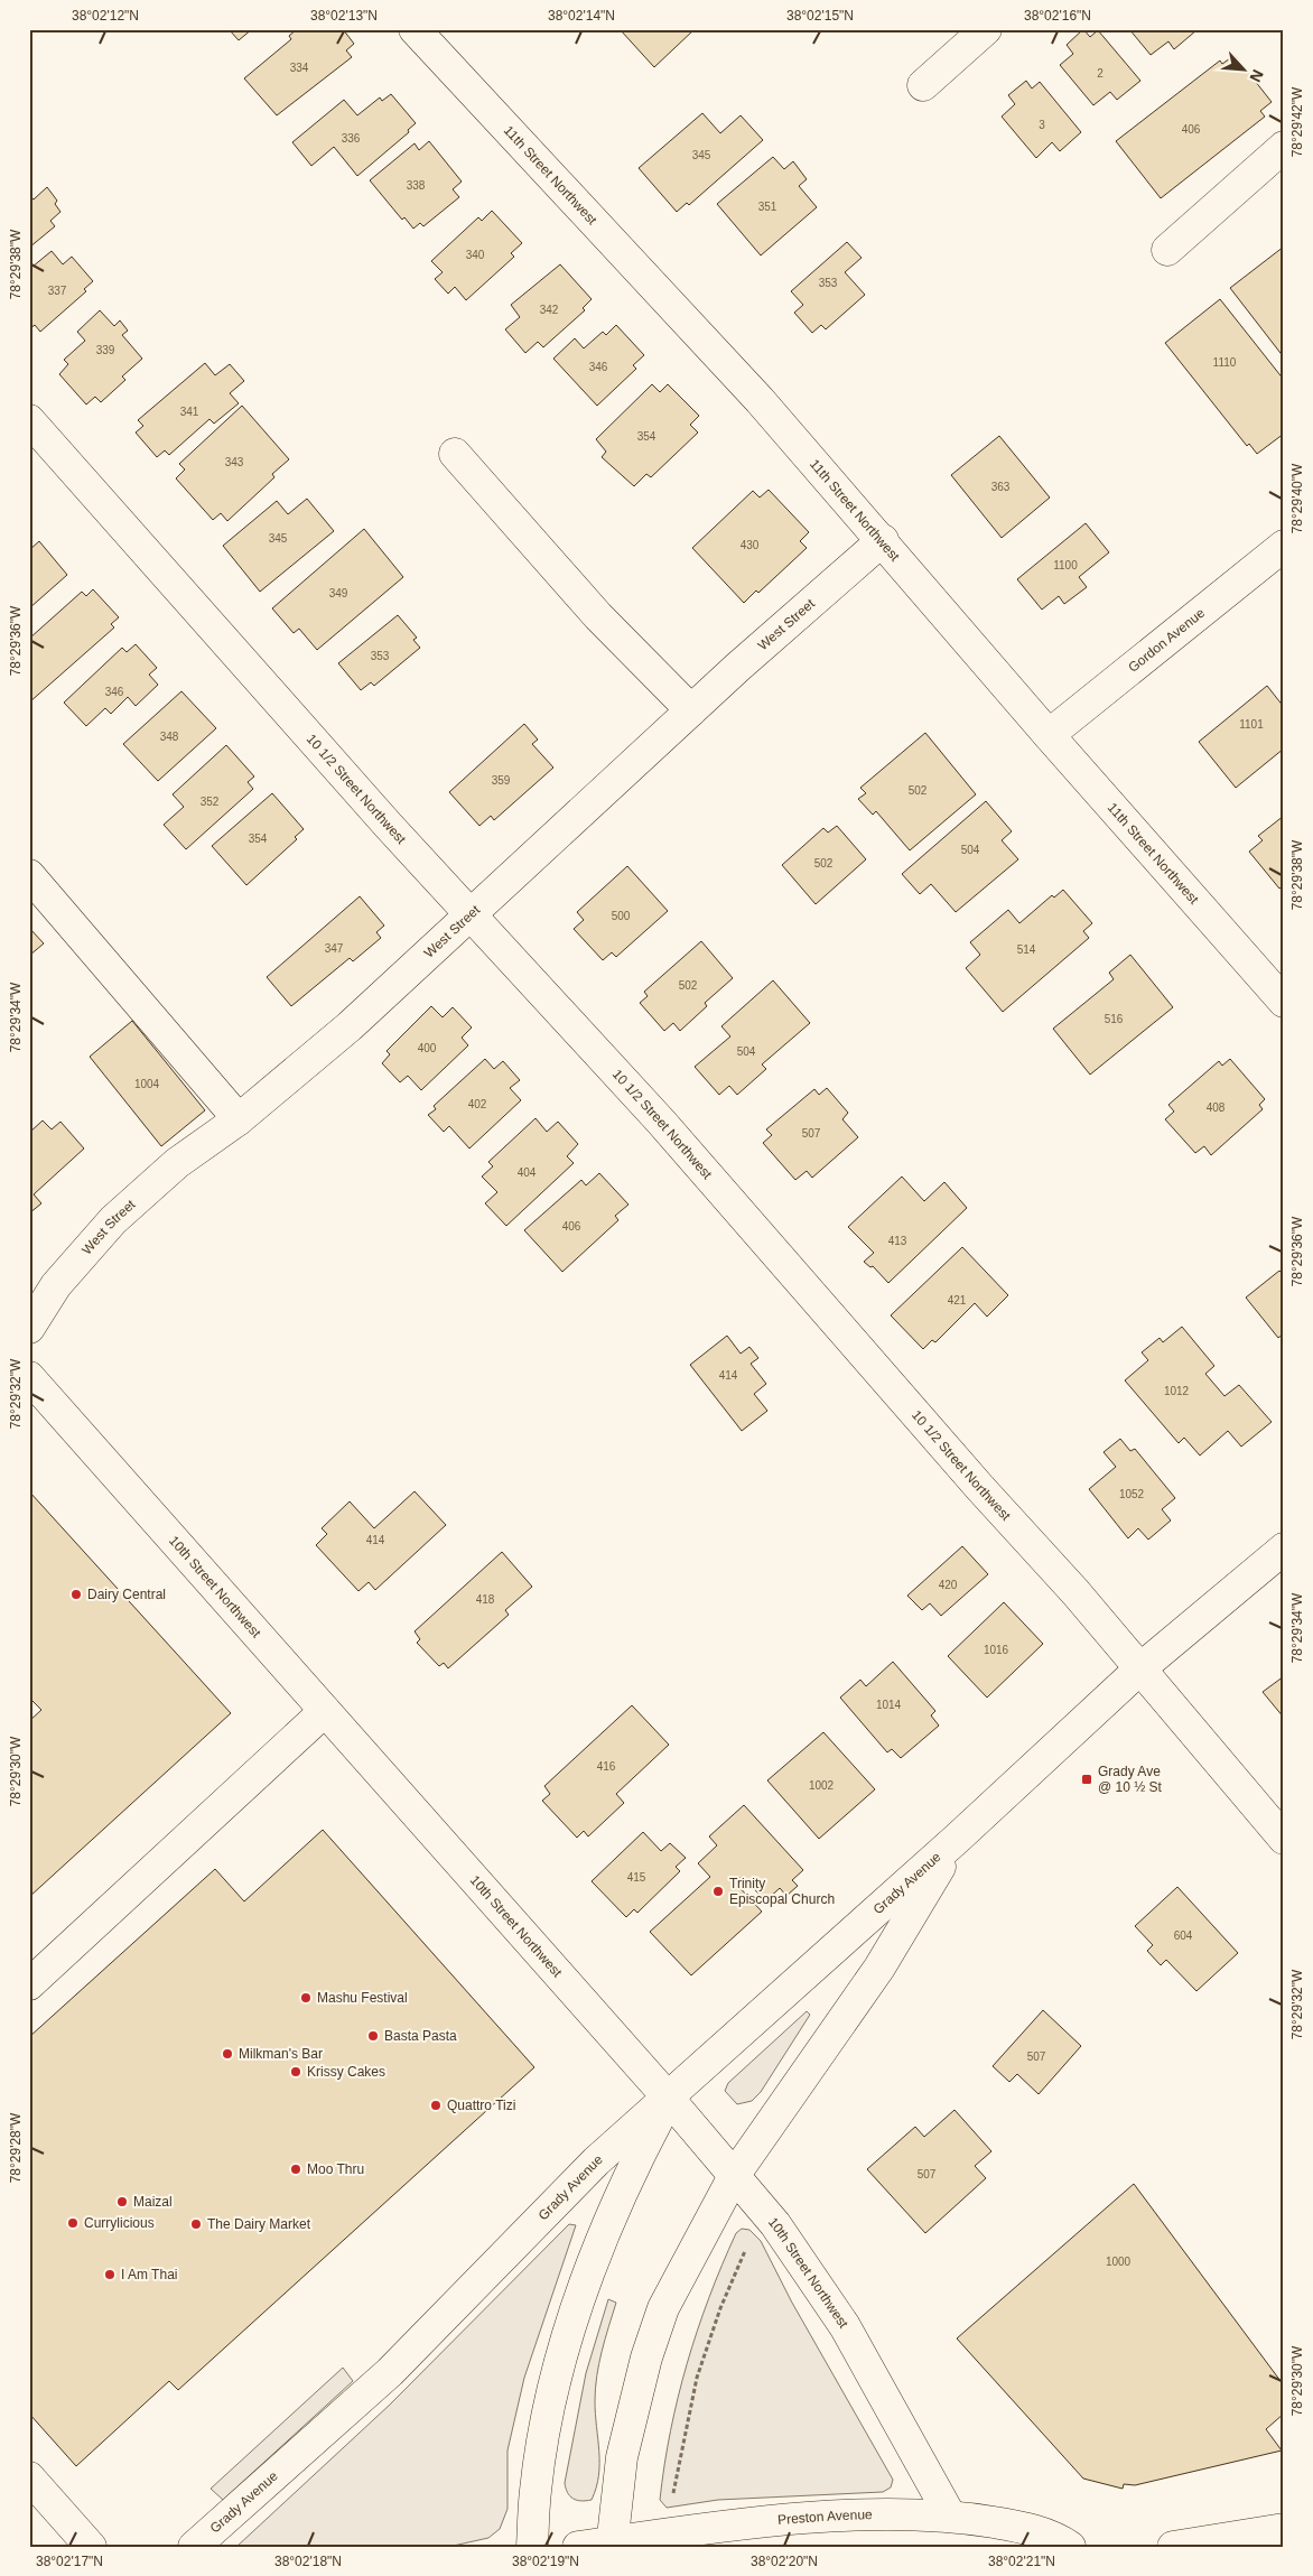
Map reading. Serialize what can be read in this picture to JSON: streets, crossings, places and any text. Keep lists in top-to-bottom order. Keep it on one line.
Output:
{"streets":{"main road":["11th Street Northwest","West Street","Gordon Avenue","10 1/2 Street Northwest","10th Street Northwest","Grady Avenue","Preston Avenue"]},"crossings":[["11th Street Northwest","West Street"],["11th Street Northwest","Gordon Avenue"],["West Street","10 1/2 Street Northwest"],["10 1/2 Street Northwest","Grady Avenue"],["10th Street Northwest","Grady Avenue"],["10th Street Northwest","Preston Avenue"],["Grady Avenue","Preston Avenue"]],"places":{"other":["Dairy Central","Trinity Episcopal Church","Mashu Festival","Basta Pasta","Milkman's Bar","Krissy Cakes","Quattro Tizi","Moo Thru","Maizal","Currylicious","The Dairy Market","I Am Thai"],"transit":["Grady Ave @ 10 ½ St"]},"house_numbers":["334","2","3","406","336","345","338","351","340","353","337","342","339","1110","346","341","354","343","363","345","430","1100","349","353","346","1101","348","359","502","352","354","504","502","500","347","514","502","516","400","504","1004","402","408","507","404","406","413","421","414","1012","1052","414","420","418","1016","1014","416","1002","415","604","507","507","1000"],"north":"bottom right","coordinates":["38°02'12\"N","38°02'13\"N","38°02'14\"N","38°02'15\"N","38°02'16\"N","78°29'42\"W","78°29'38\"W","78°29'40\"W","78°29'36\"W","78°29'34\"W","78°29'32\"W","78°29'30\"W","78°29'28\"W","38°02'17\"N","38°02'18\"N","38°02'19\"N","38°02'20\"N","38°02'21\"N"]}
